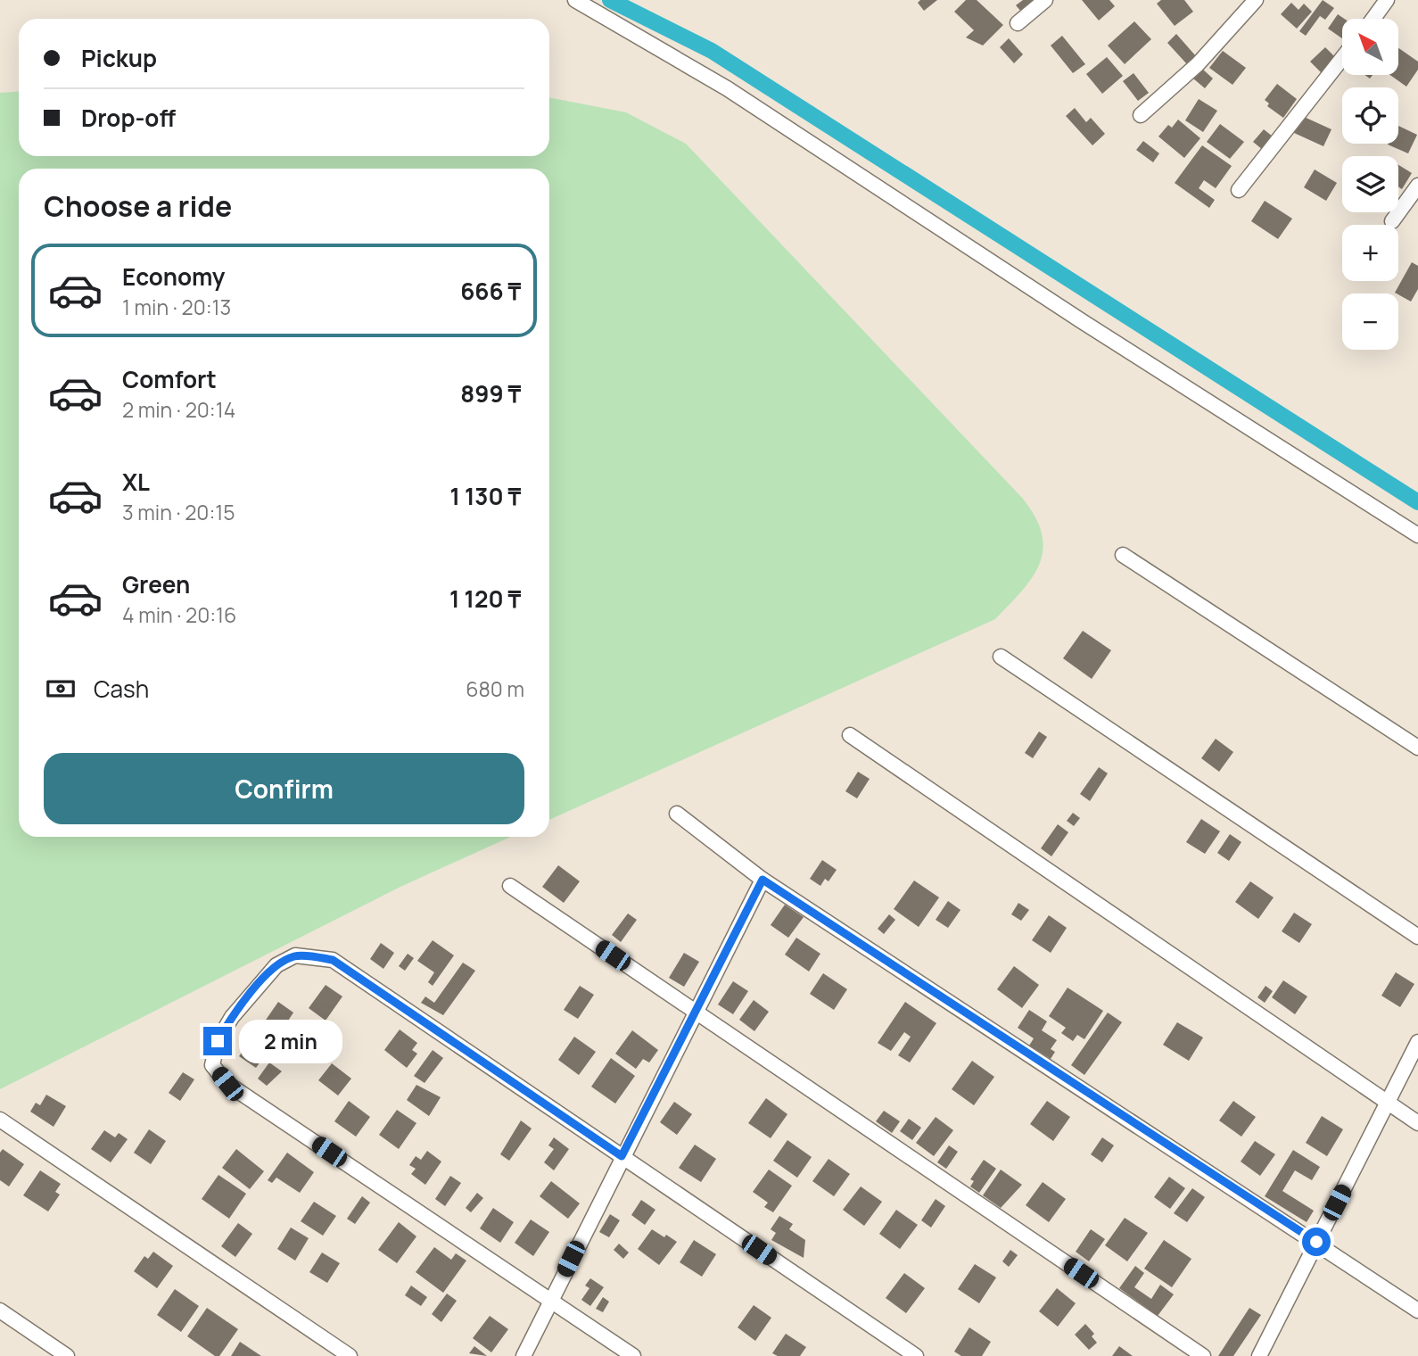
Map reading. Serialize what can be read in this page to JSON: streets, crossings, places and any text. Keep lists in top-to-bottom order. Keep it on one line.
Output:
{"north":"top left","page":{"map_buttons":["+","−"],"banner":["Pickup","Drop-off"],"heading":"Choose a ride","list":[{"name":"Economy","note":"1 min · 20:13","value":"666 ₸"},{"name":"Comfort","note":"2 min · 20:14","value":"899 ₸"},{"name":"XL","note":"3 min · 20:15","value":"1 130 ₸"},{"name":"Green","note":"4 min · 20:16","value":"1 120 ₸"}],"pay":["Cash","680 m"],"buttons":"Confirm","bubble":"2 min"}}
